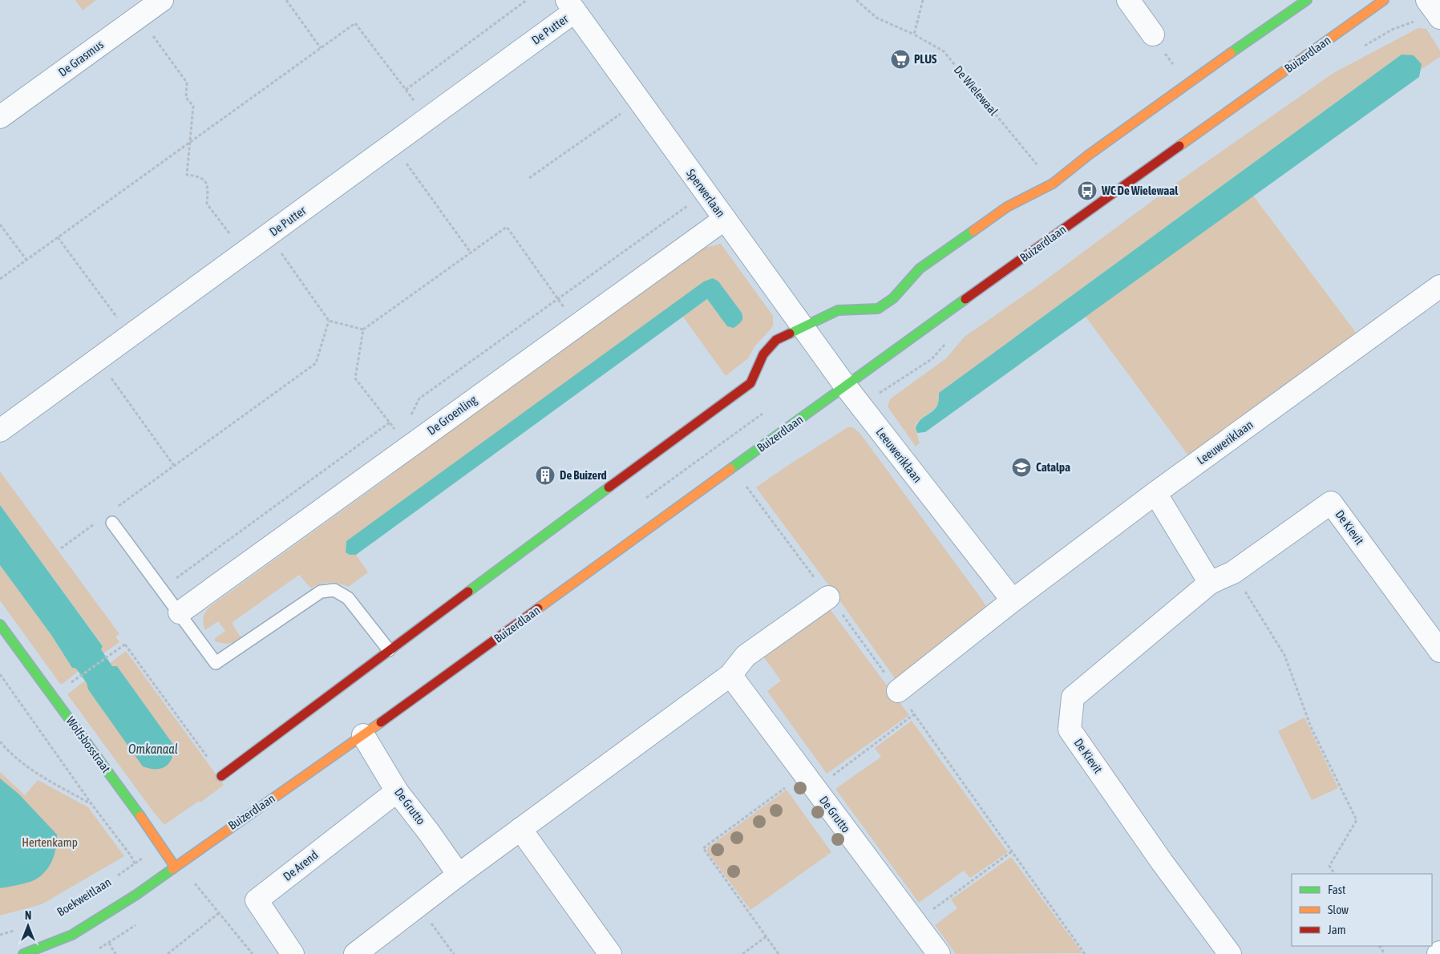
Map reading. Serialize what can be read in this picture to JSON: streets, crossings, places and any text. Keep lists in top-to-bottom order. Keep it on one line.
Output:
{"streets":{"street":["De Putter","Buizerdlaan","De Grasmus","Sperwerlaan","De Groenling","Leeuweriklaan","De Kievit","Wolfsbosstraat","De Grutto","De Arend"],"path":["De Wielewaal","Boekweitlaan"]},"crossings":[["De Putter","Sperwerlaan"],["Buizerdlaan","Sperwerlaan"],["Buizerdlaan","Leeuweriklaan"],["Buizerdlaan","Wolfsbosstraat"],["Buizerdlaan","De Grutto"],["Sperwerlaan","De Groenling"],["Sperwerlaan","Leeuweriklaan"],["Wolfsbosstraat","Boekweitlaan"],["De Grutto","De Arend"]],"water":["Omkanaal"],"parks":["Hertenkamp"],"places":{"supermarket":["PLUS"],"bus stop":["WC De Wielewaal"],"school or university":["Catalpa"],"building":["De Buizerd"]},"legend":["Fast","Slow","Jam"],"north":"top"}
